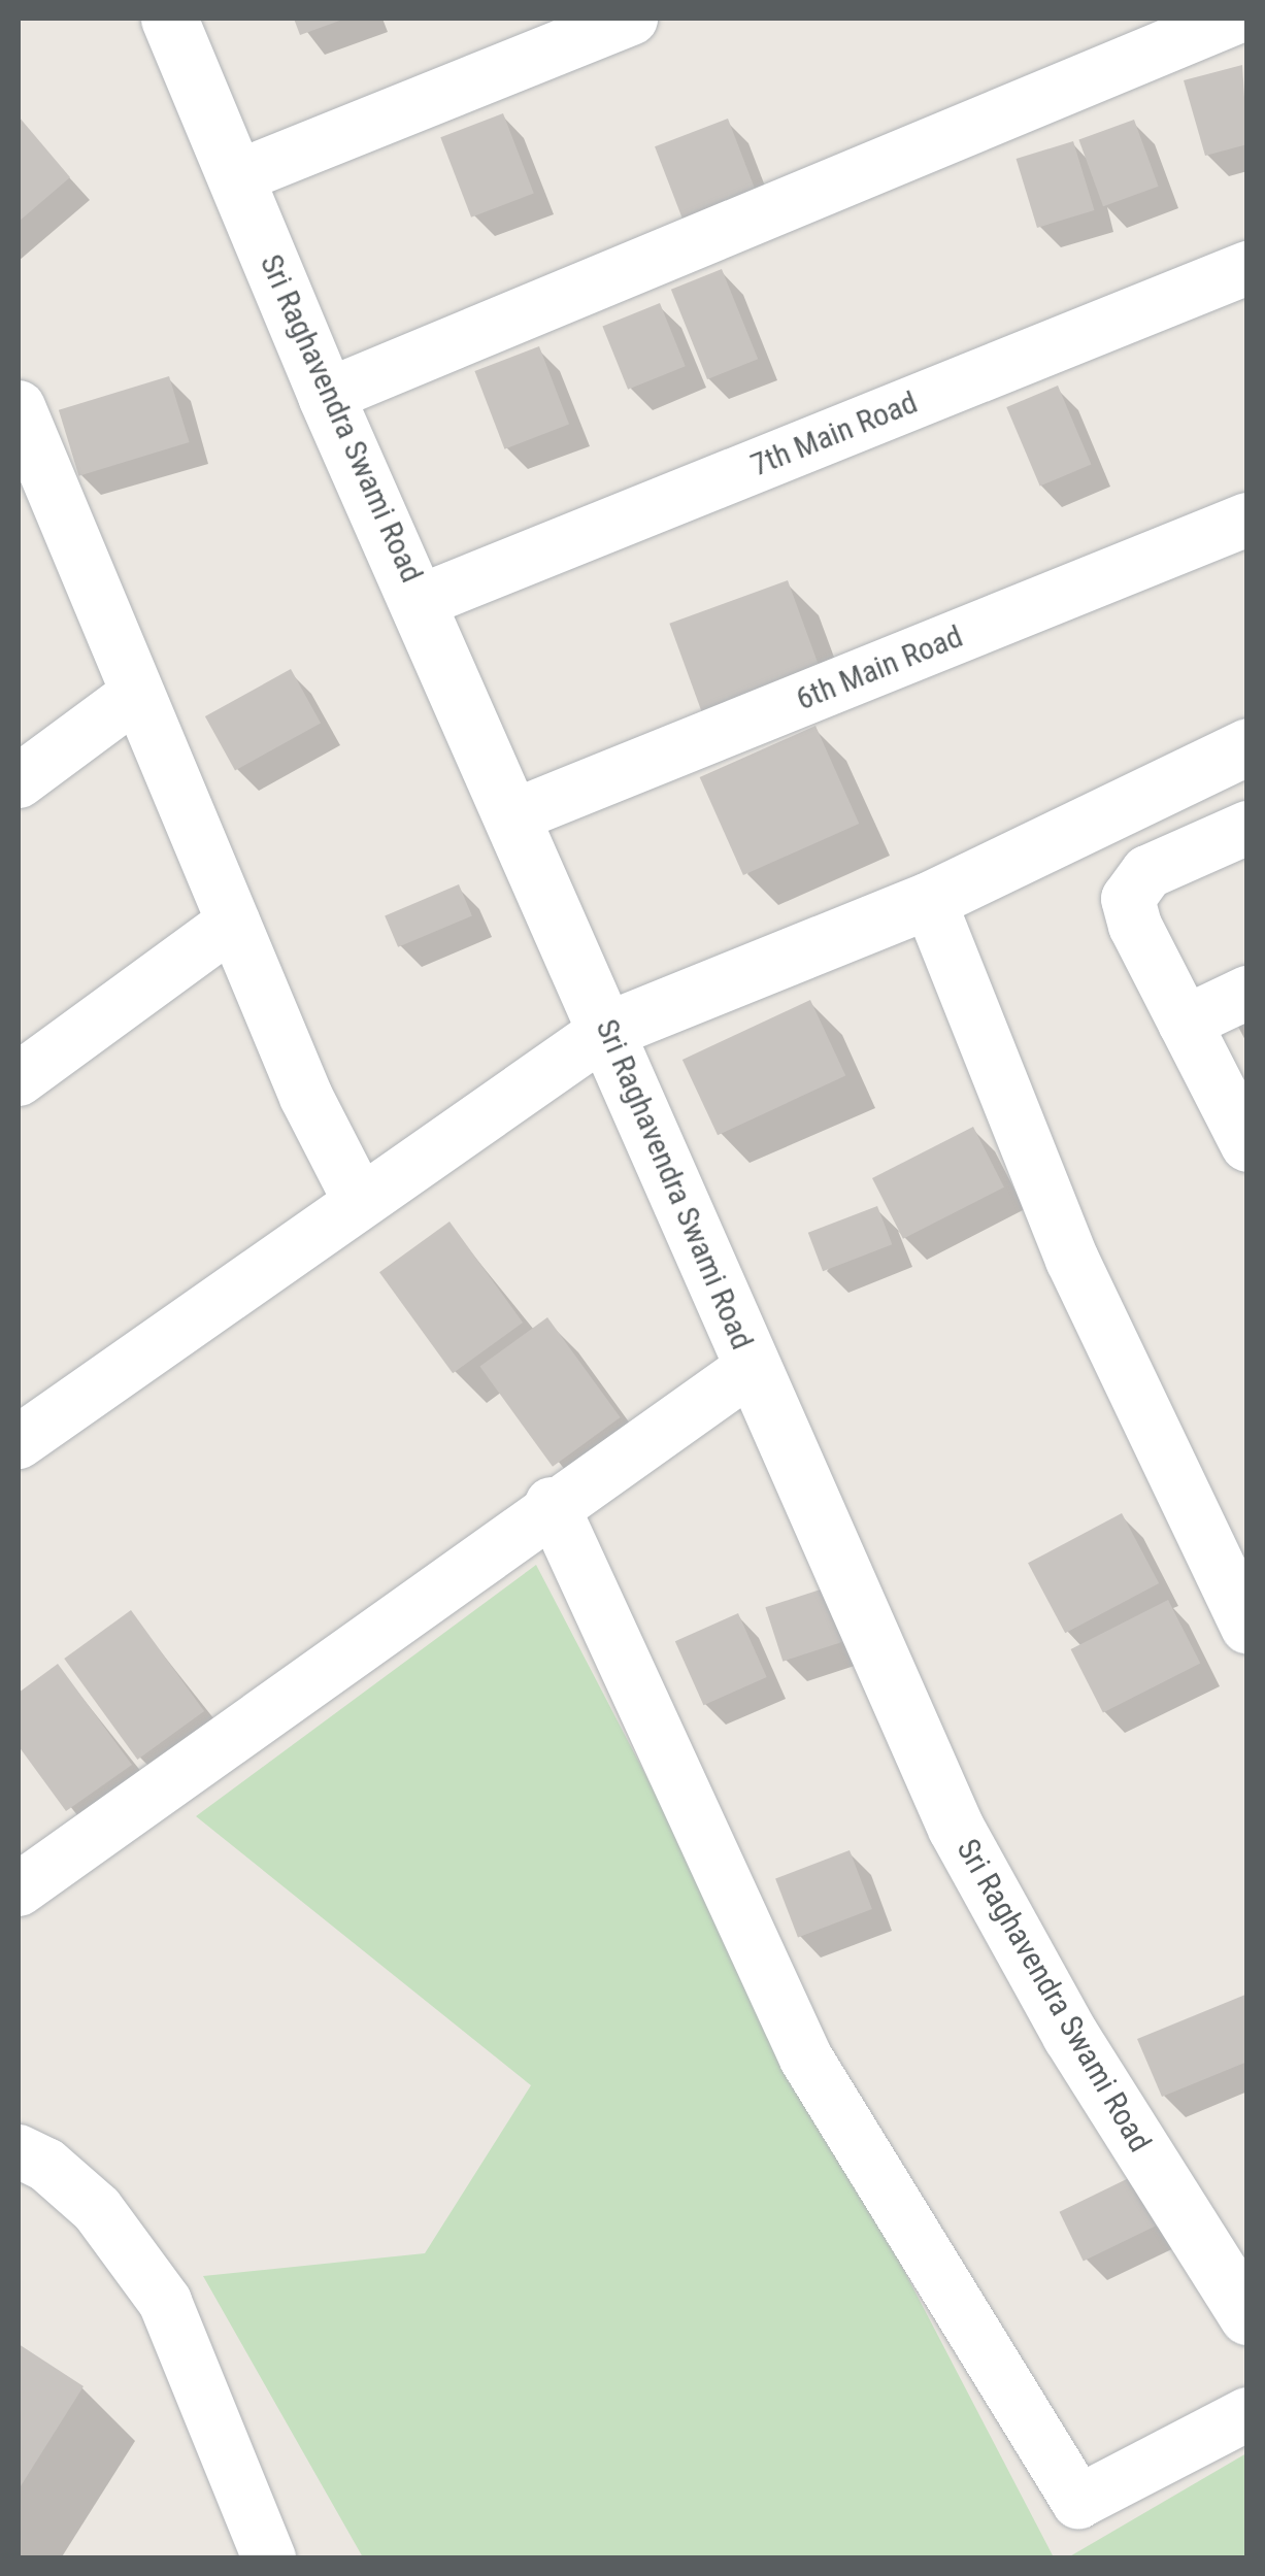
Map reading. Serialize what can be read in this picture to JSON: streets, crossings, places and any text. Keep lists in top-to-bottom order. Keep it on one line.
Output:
{"streets":{"street":["Sri Raghavendra Swami Road","7th Main Road","6th Main Road"]},"crossings":[["Sri Raghavendra Swami Road","7th Main Road"],["Sri Raghavendra Swami Road","6th Main Road"]]}
